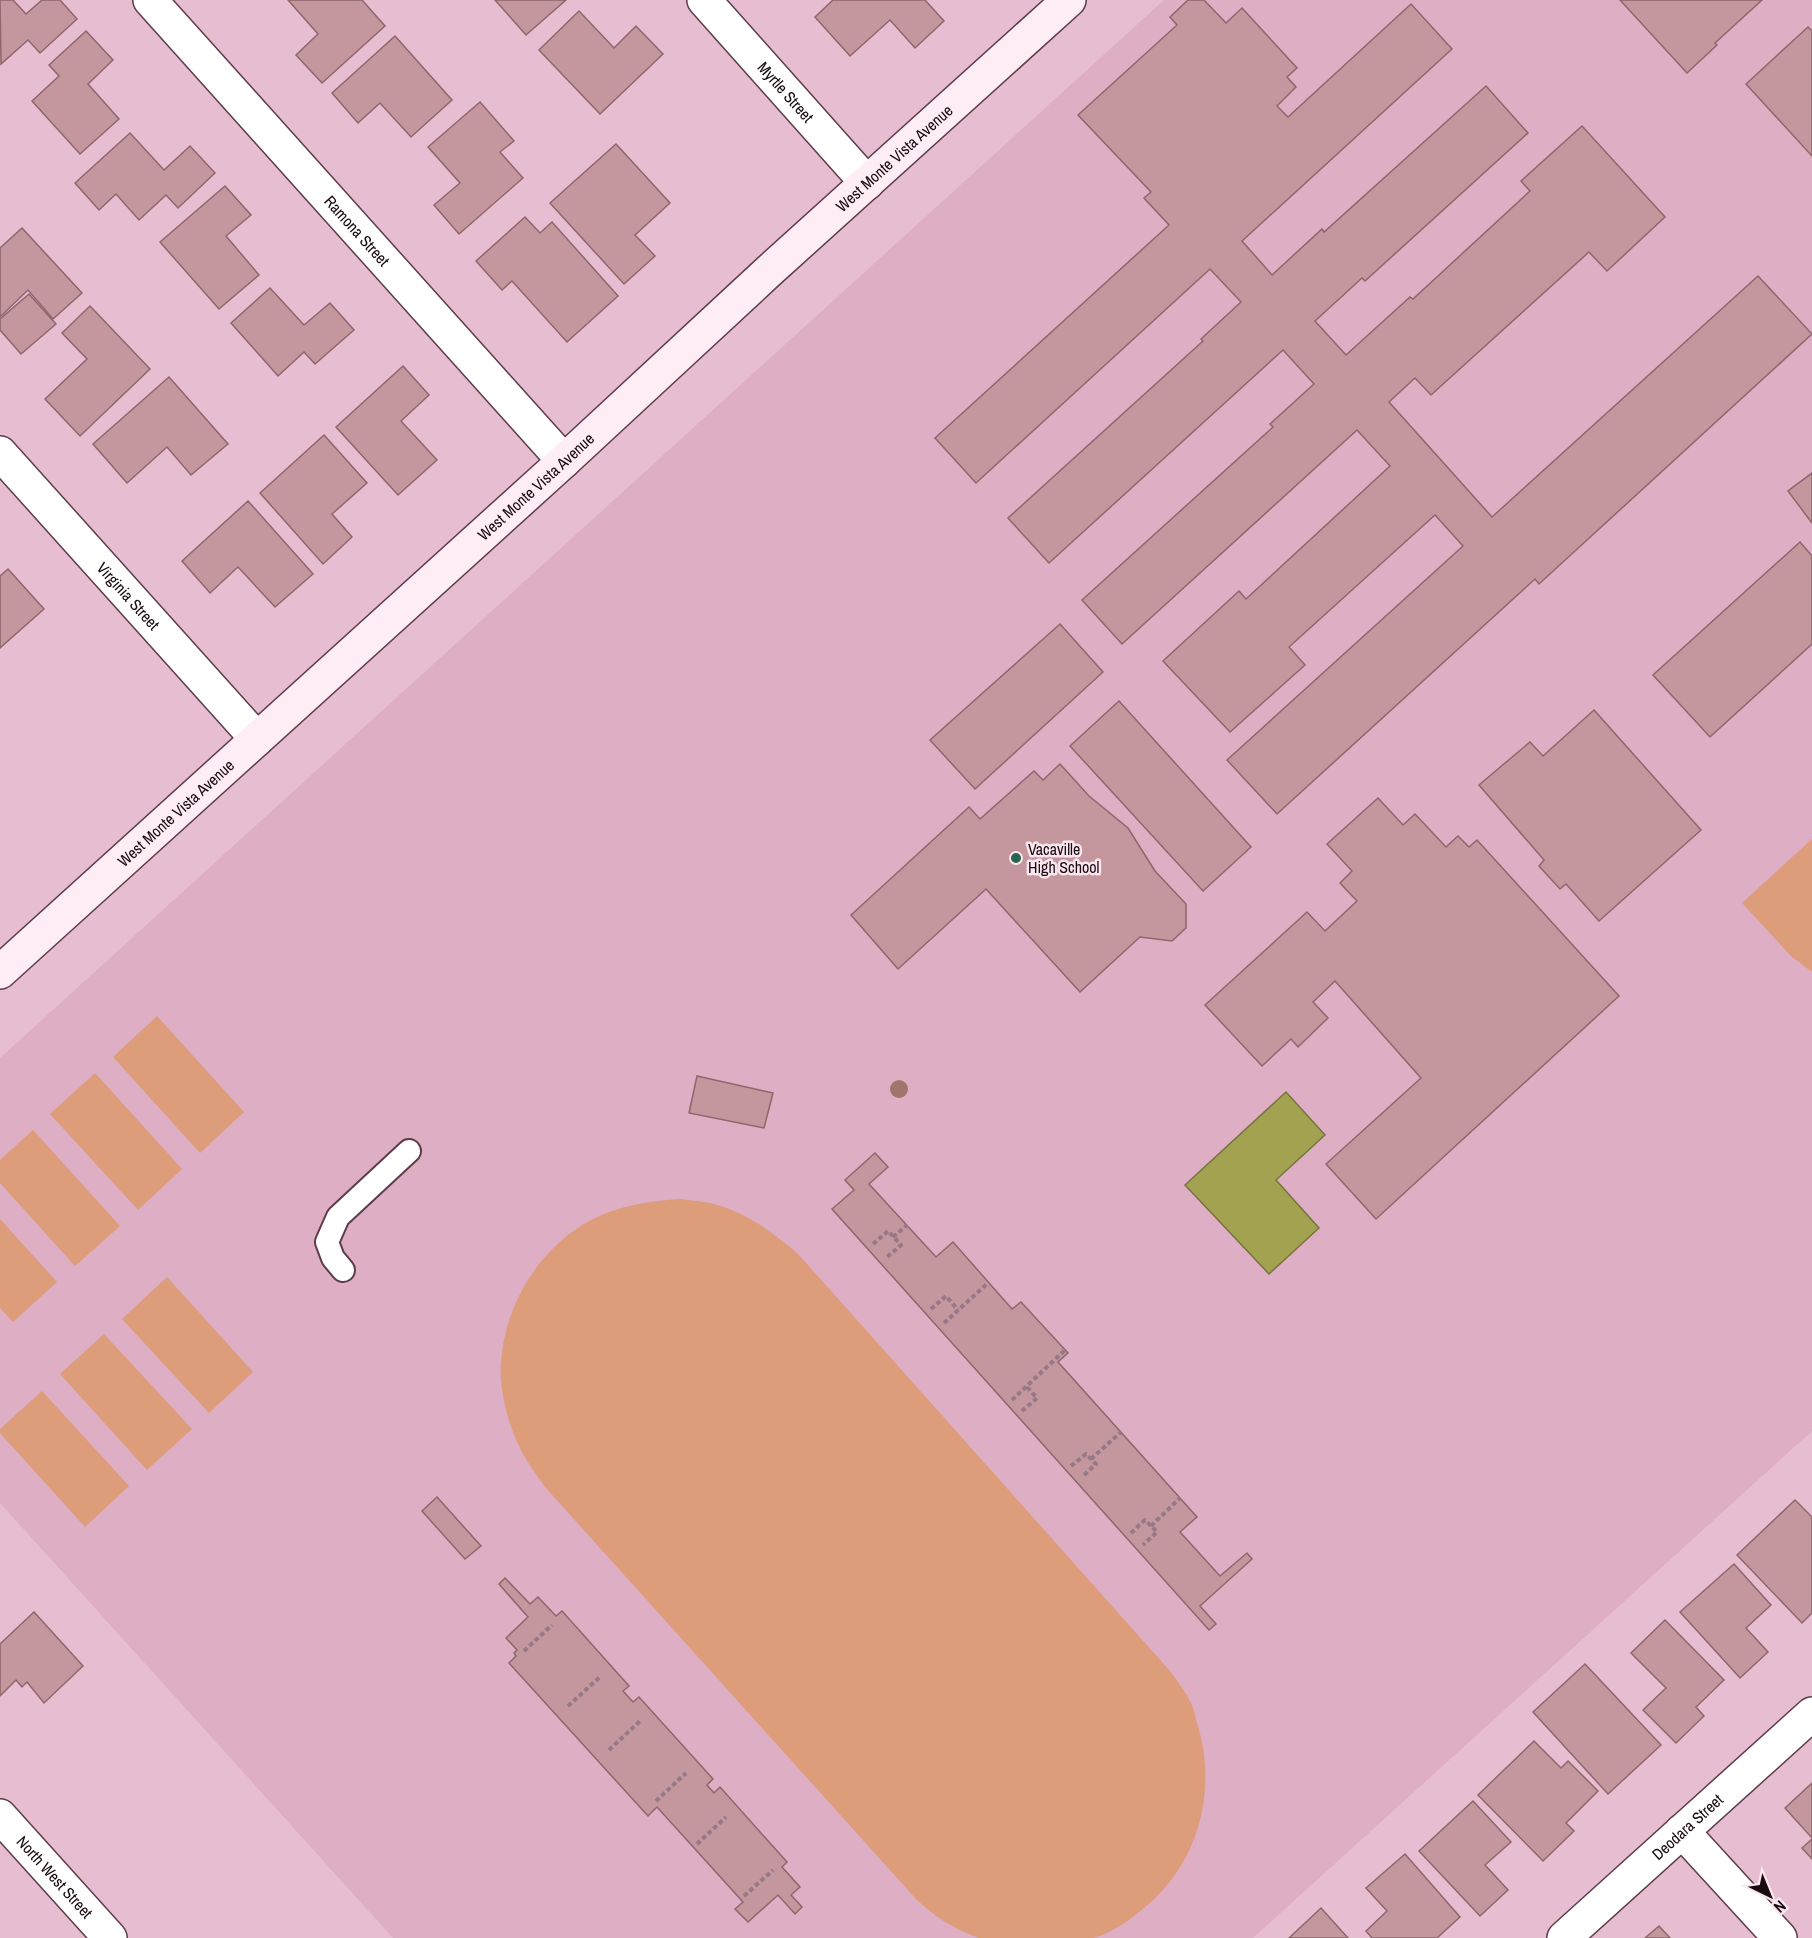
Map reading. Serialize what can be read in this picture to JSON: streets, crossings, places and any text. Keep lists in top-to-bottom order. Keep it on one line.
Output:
{"streets":{"street":["Myrtle Street","West Monte Vista Avenue","Ramona Street","Virginia Street","Deodara Street","North West Street"]},"crossings":[["Myrtle Street","West Monte Vista Avenue"],["West Monte Vista Avenue","Ramona Street"],["West Monte Vista Avenue","Virginia Street"]],"places":["Vacaville High School"],"north":"bottom right"}
